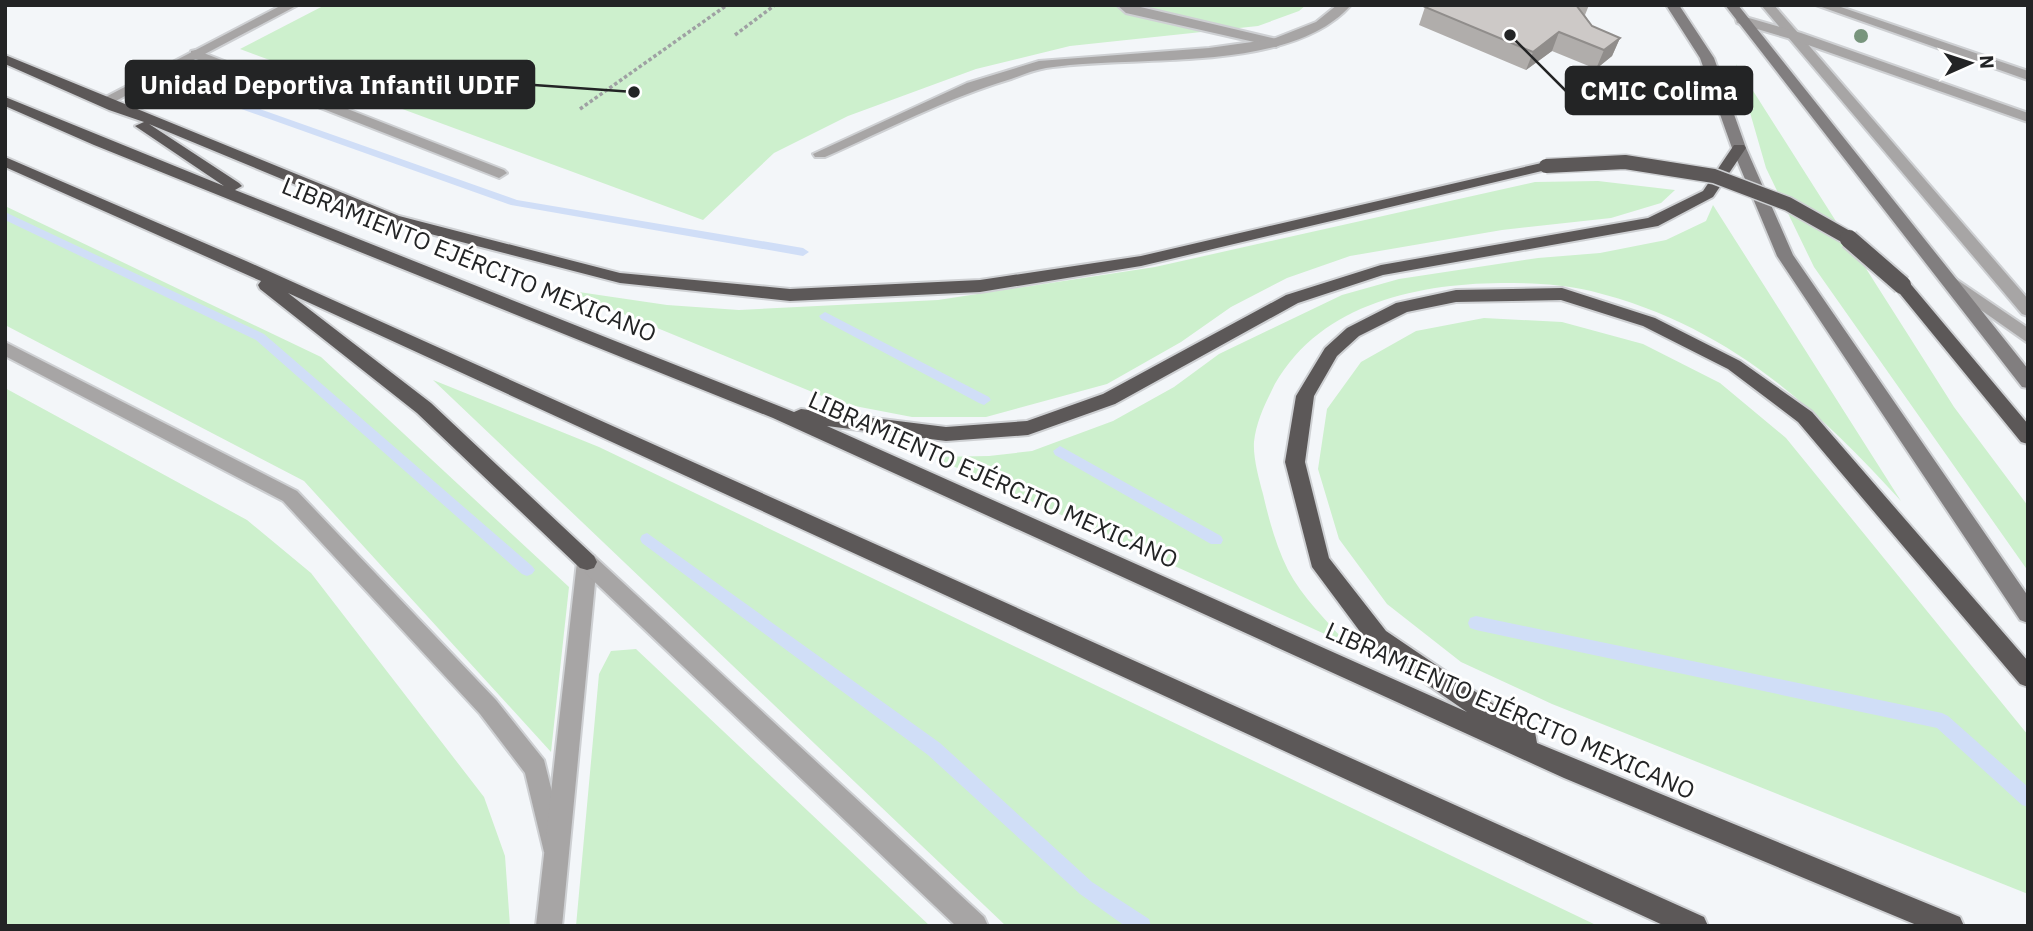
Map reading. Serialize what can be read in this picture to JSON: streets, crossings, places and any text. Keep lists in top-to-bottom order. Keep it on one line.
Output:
{"streets":{"highway":["LIBRAMIENTO EJÉRCITO MEXICANO"]},"places":["CMIC Colima","Unidad Deportiva Infantil UDIF"],"north":"right"}
